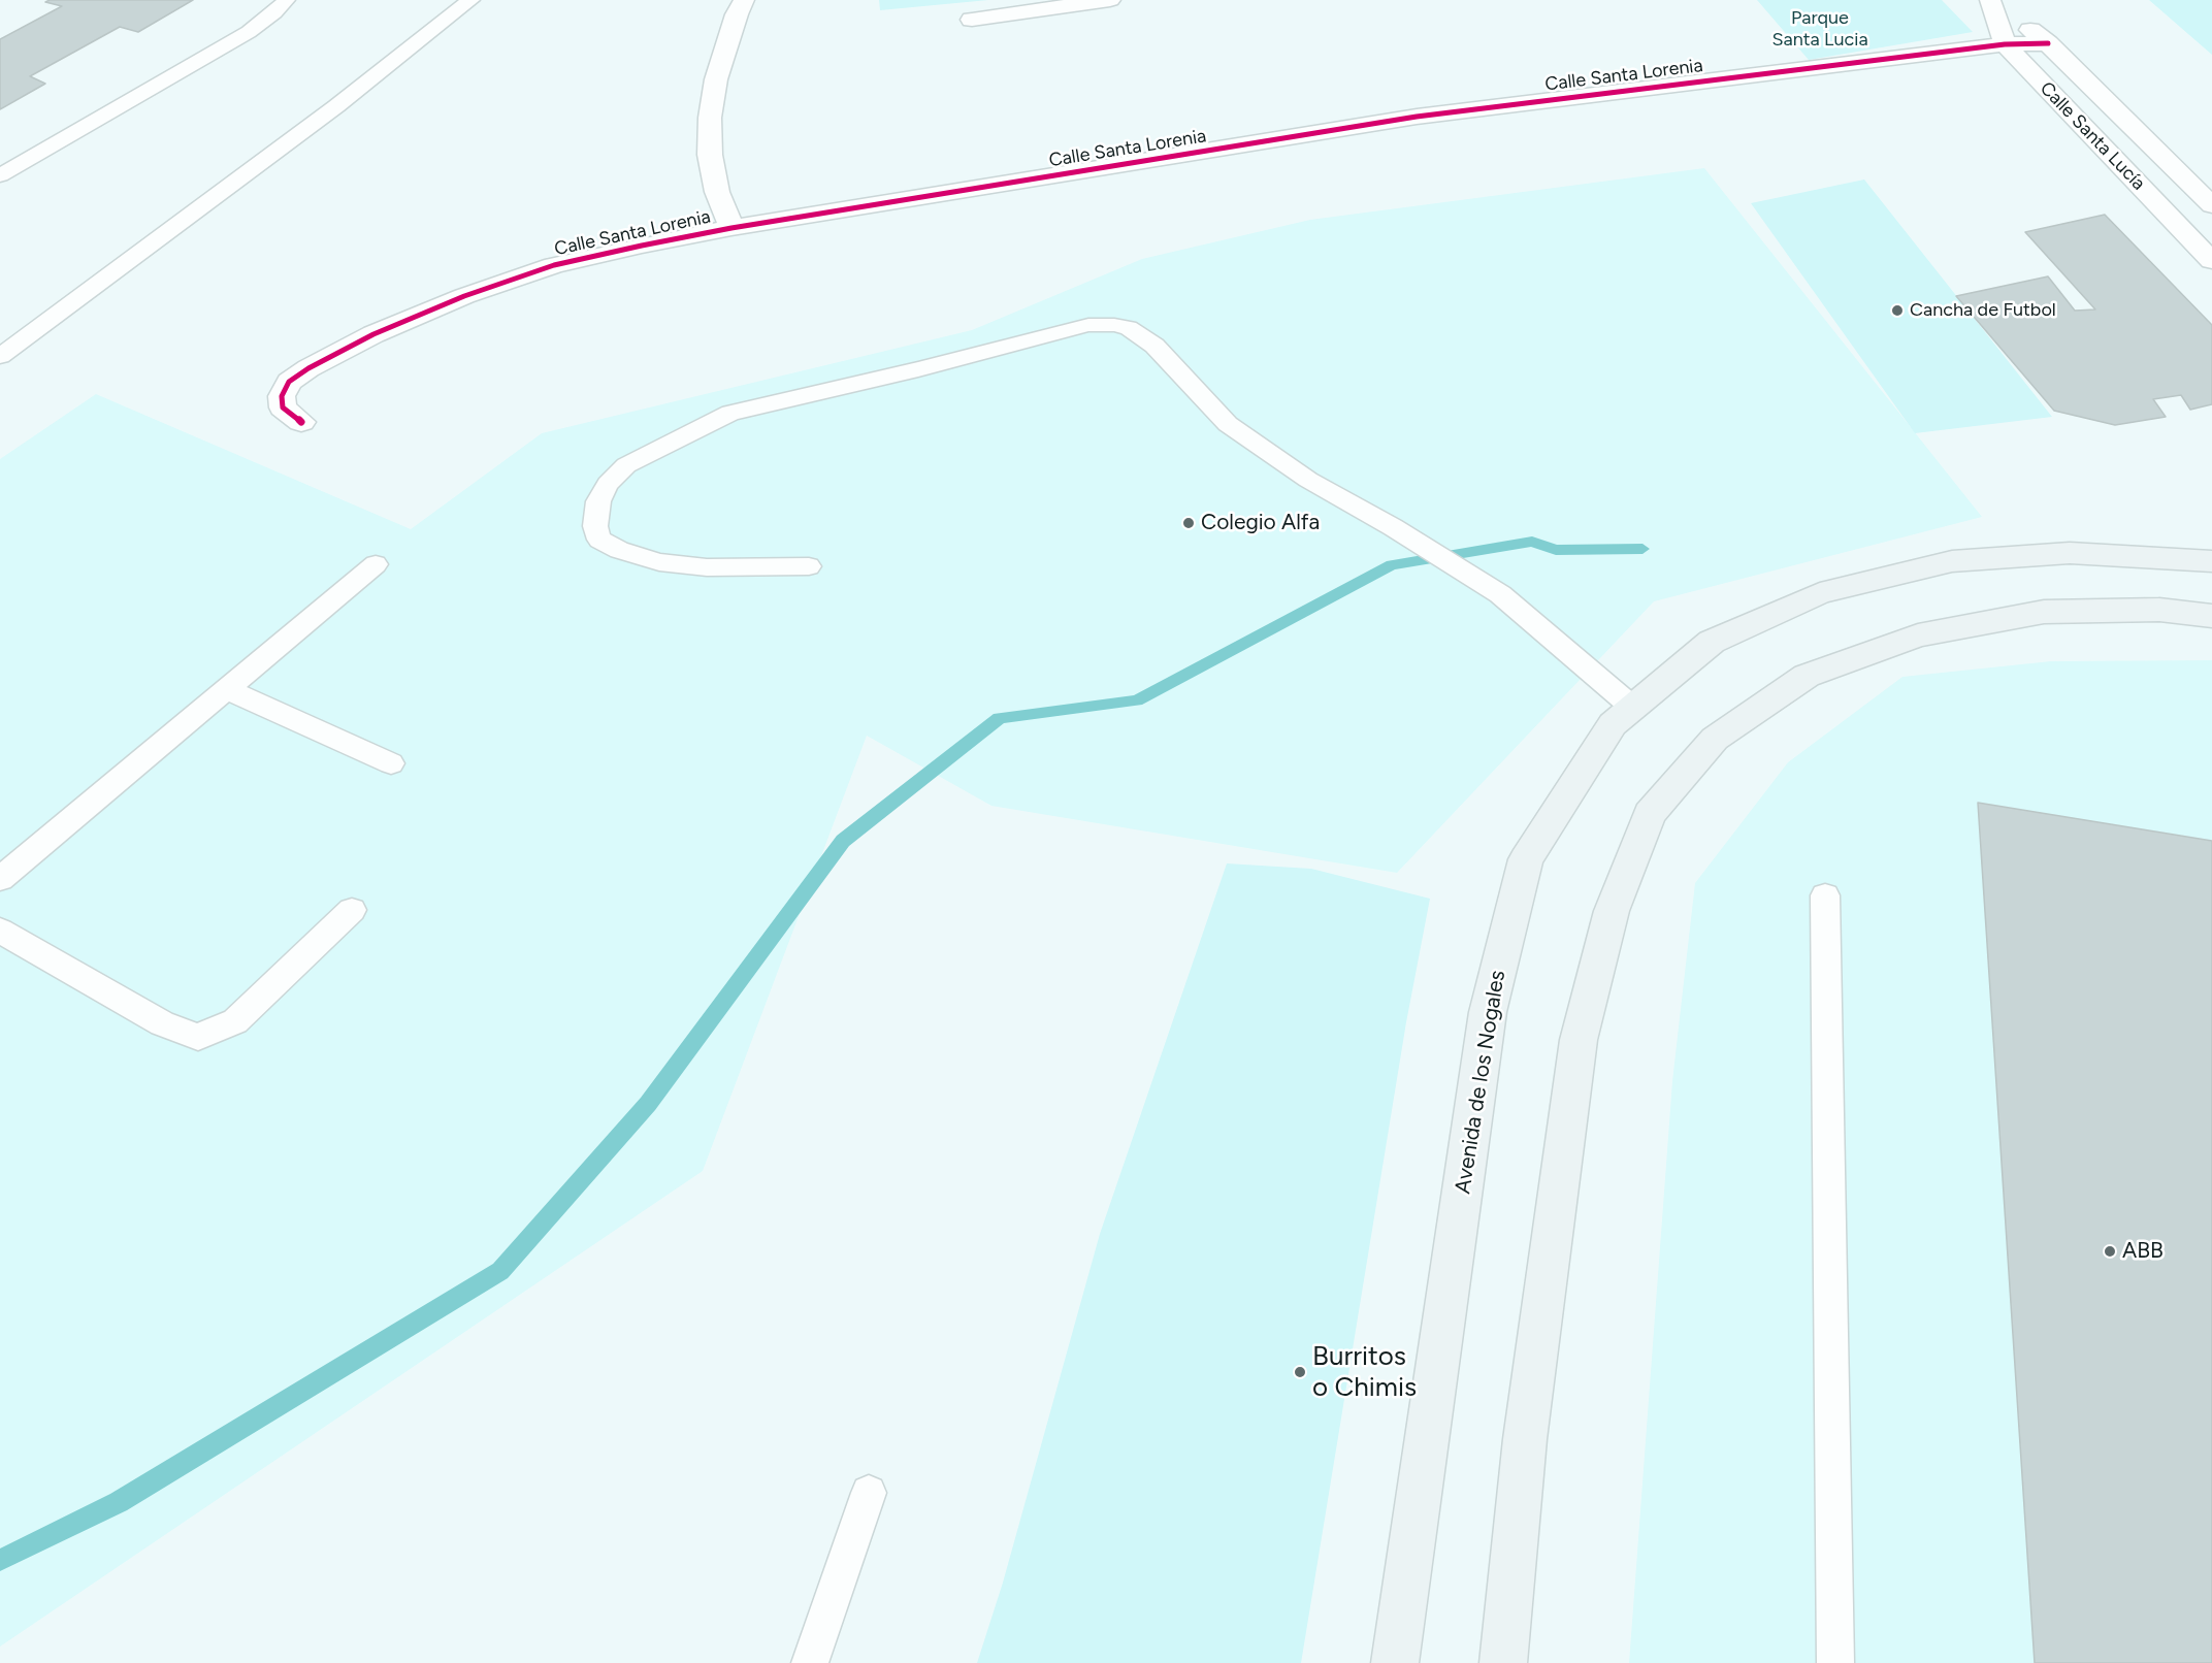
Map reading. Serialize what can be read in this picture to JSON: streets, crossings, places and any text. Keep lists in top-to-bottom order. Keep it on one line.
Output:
{"streets":{"main road":["Avenida de los Nogales"],"street":["Calle Santa Lorenia","Calle Santa Lucía"]},"crossings":[["Calle Santa Lorenia","Calle Santa Lucía"]],"parks":["Parque Santa Lucia"],"places":["Cancha de Futbol","Colegio Alfa","ABB","Burritos o Chimis"]}
